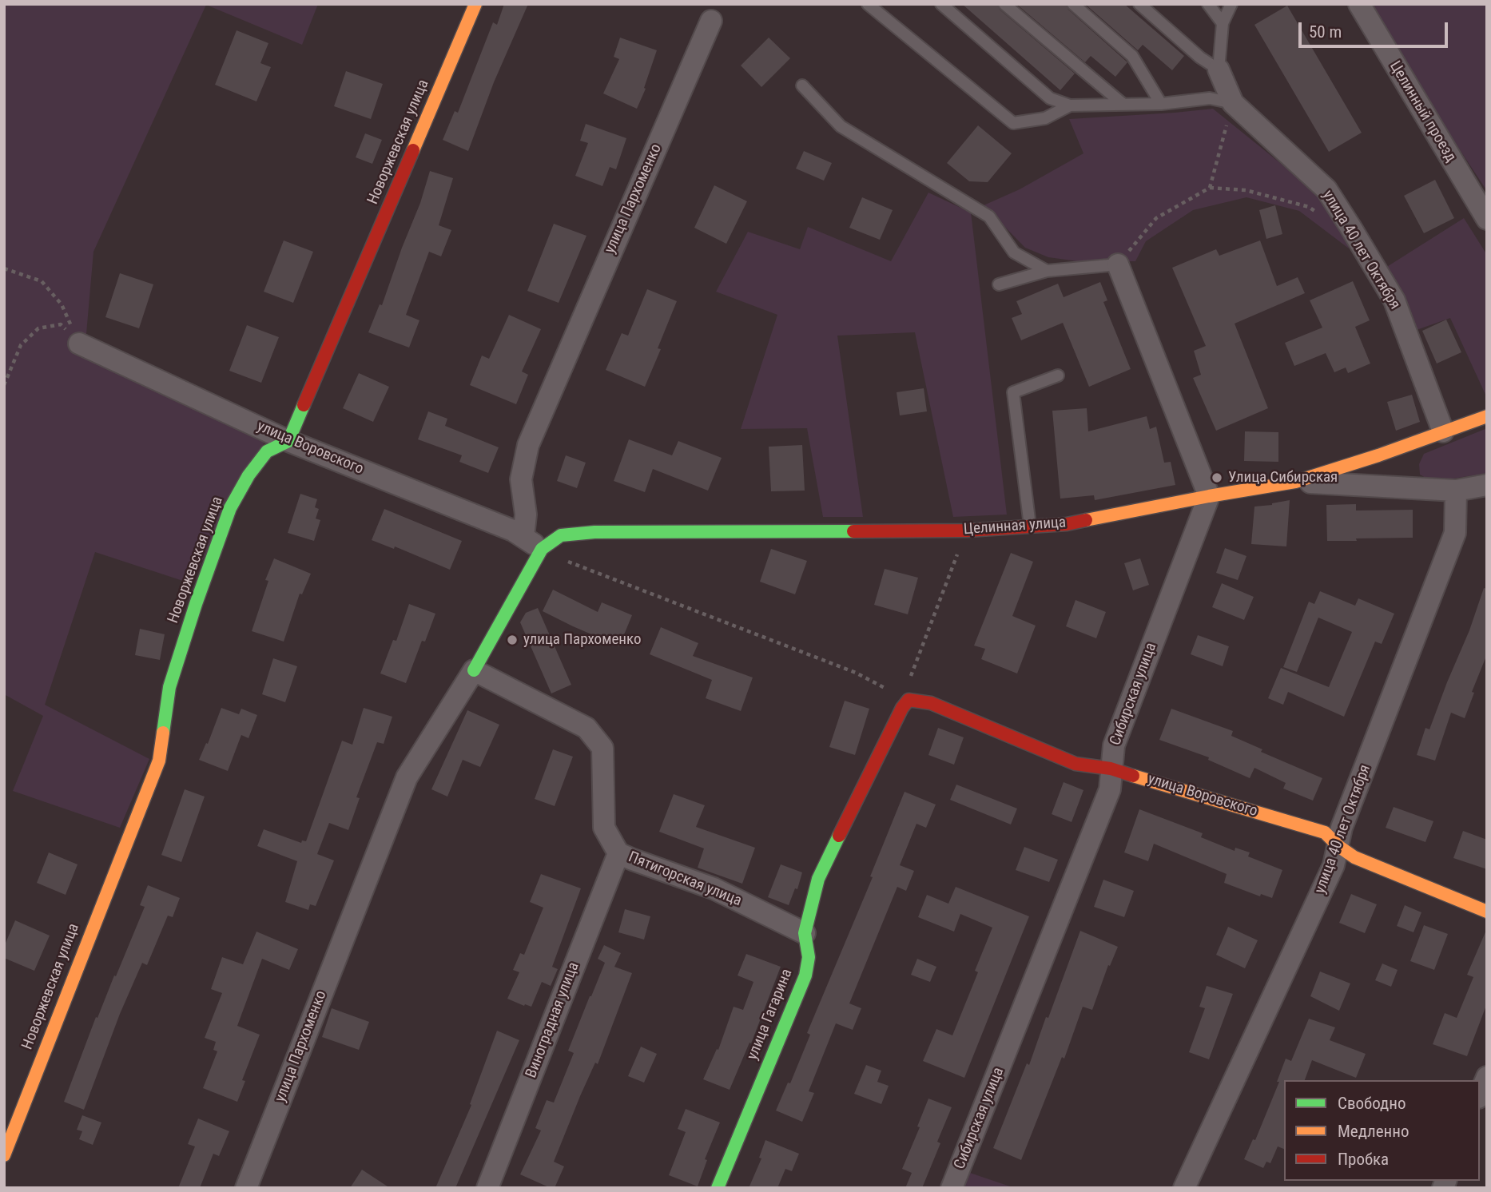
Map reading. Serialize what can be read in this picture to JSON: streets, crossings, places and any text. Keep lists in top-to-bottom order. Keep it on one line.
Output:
{"streets":{"street":["Целинный проезд","Новоржевская улица","улица Пархоменко","улица 40 лет Октября","улица Воровского","Целинная улица","Сибирская улица","Пятигорская улица","улица Гагарина","Виноградная улица"]},"crossings":[["Новоржевская улица","улица Воровского"],["улица Пархоменко","улица Воровского"],["улица Пархоменко","Целинная улица"],["улица Пархоменко","Пятигорская улица"],["улица 40 лет Октября","улица Воровского"],["улица 40 лет Октября","Целинная улица"],["улица Воровского","Целинная улица"],["улица Воровского","Сибирская улица"],["улица Воровского","улица Гагарина"],["Целинная улица","Сибирская улица"],["Пятигорская улица","улица Гагарина"],["Пятигорская улица","Виноградная улица"]],"places":["Улица Сибирская","улица Пархоменко"],"legend":["Свободно","Медленно","Пробка"],"scale_bar":"50 m"}
